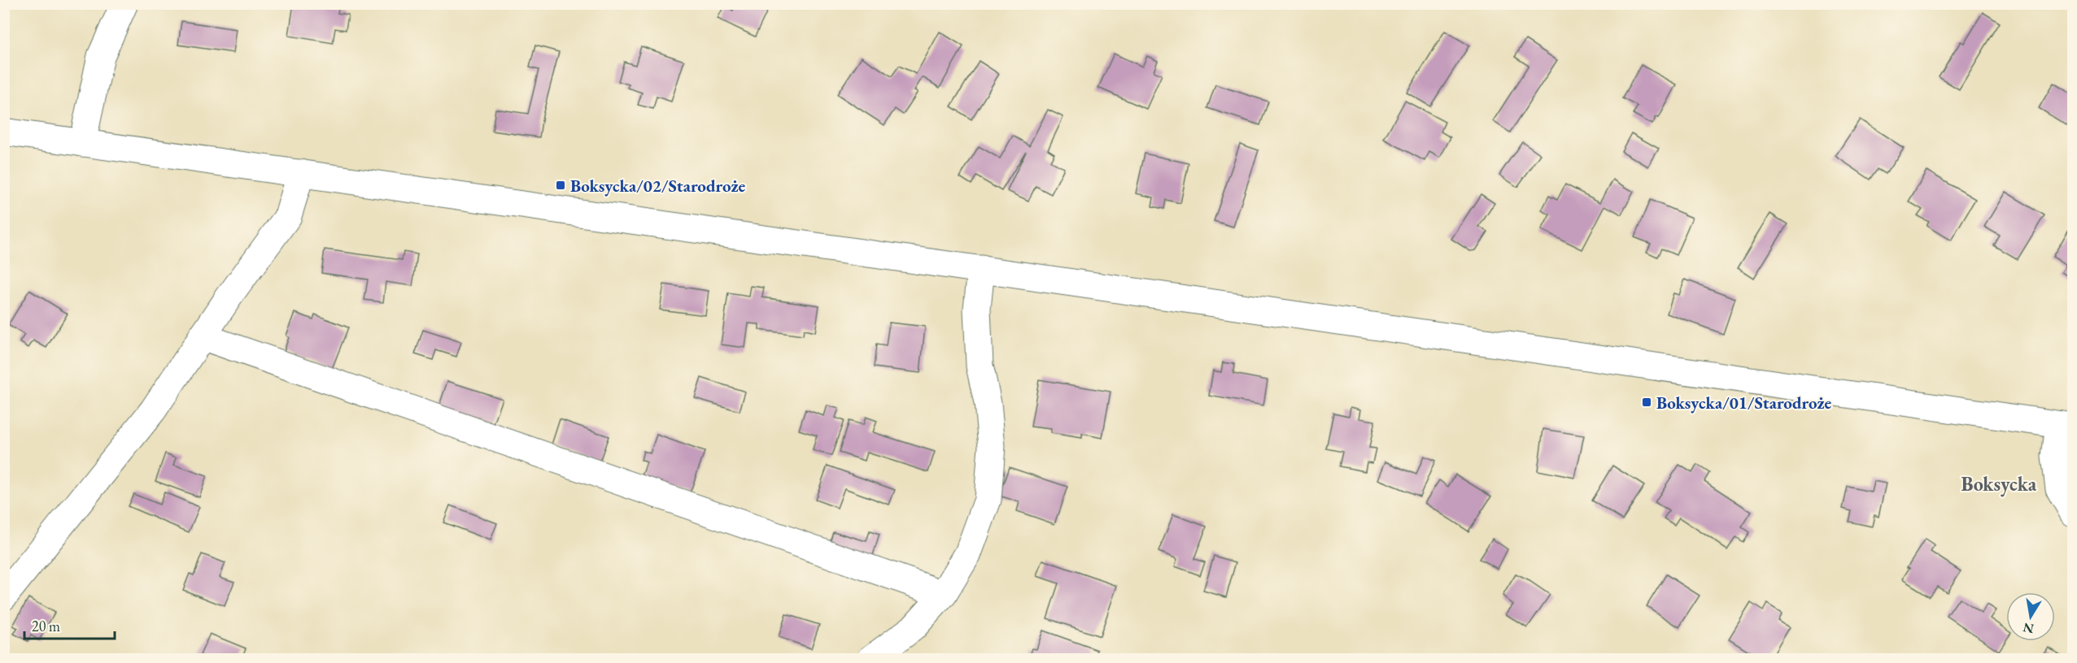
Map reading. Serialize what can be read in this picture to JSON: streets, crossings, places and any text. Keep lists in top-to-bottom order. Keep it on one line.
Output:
{"districts":["Boksycka"],"places":{"transit":["Boksycka/02/Starodroże","Boksycka/01/Starodroże"]},"scale_bar":"20 m","north":"bottom"}
